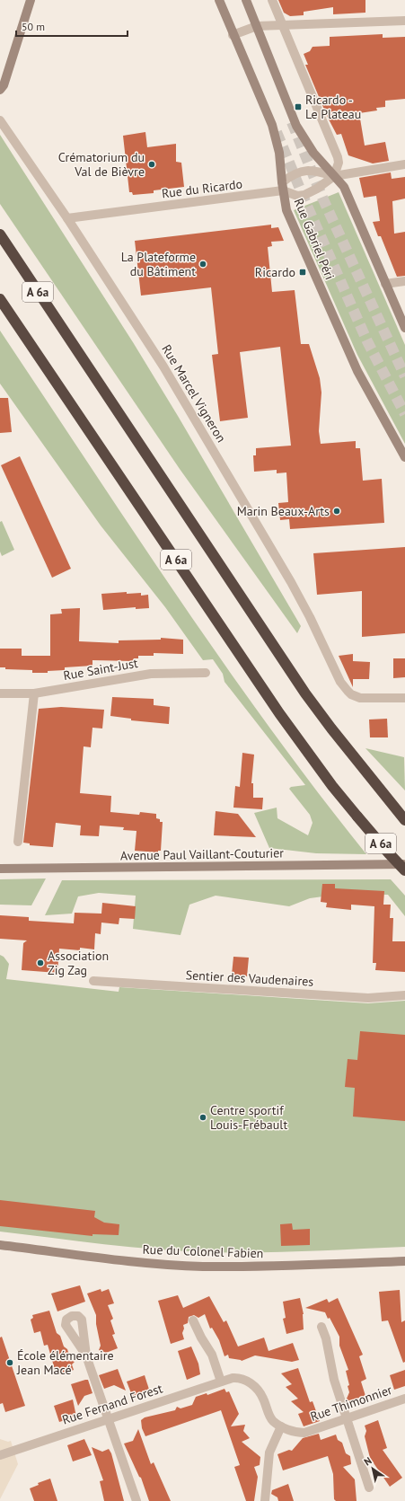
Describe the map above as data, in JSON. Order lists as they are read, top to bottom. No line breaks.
{"streets":{"highway":["A 6a"],"main road":["Rue Gabriel Péri","Avenue Paul Vaillant-Couturier","Rue du Colonel Fabien"],"street":["Rue du Ricardo","Rue Marcel Vigneron","Rue Saint-Just","Sentier des Vaudenaires","Rue Thimonnier","Rue Fernand Forest"]},"crossings":[["Rue du Ricardo","Rue Gabriel Péri"],["Rue du Ricardo","Rue Marcel Vigneron"],["Rue Thimonnier","Rue Fernand Forest"]],"places":{"transit":["Ricardo - Le Plateau","Ricardo"],"other":["Crématorium du Val de Bièvre","La Plateforme du Bâtiment","Marin Beaux-Arts","Association Zig Zag","Centre sportif Louis-Frébault","École élémentaire Jean Macé"]},"scale_bar":"50 m","north":"top left"}
